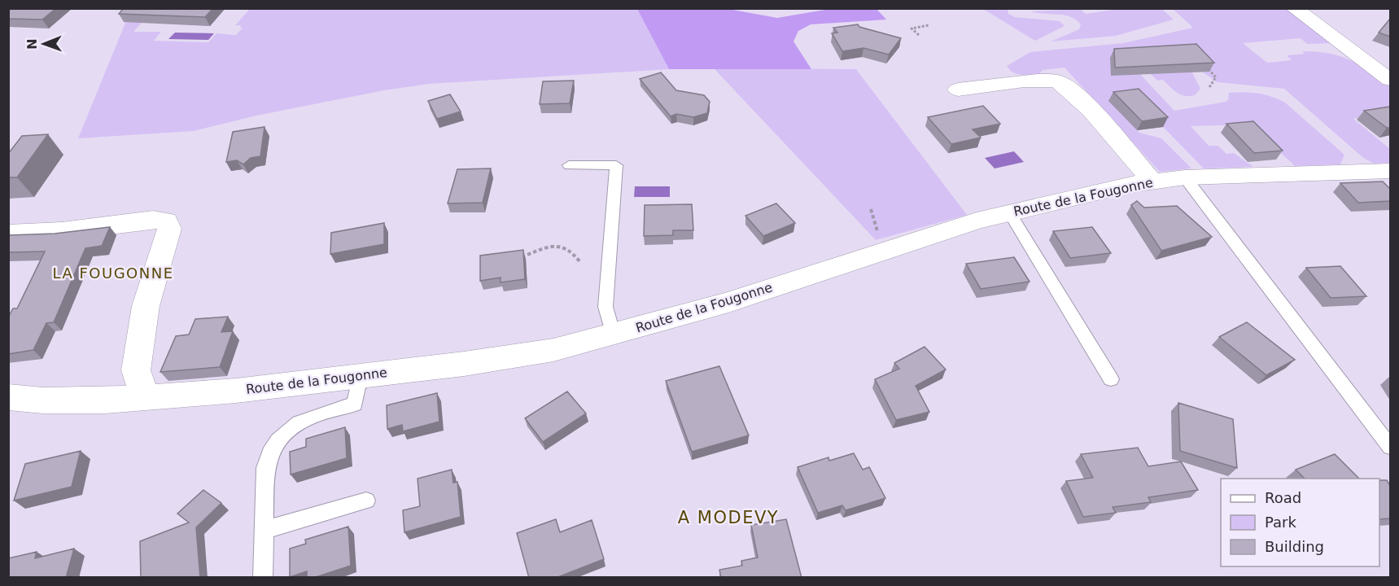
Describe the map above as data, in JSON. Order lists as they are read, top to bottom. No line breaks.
{"streets":{"street":["Route de la Fougonne"]},"districts":["LA FOUGONNE","A MODEVY"],"legend":["Road","Park","Building"],"north":"left"}
